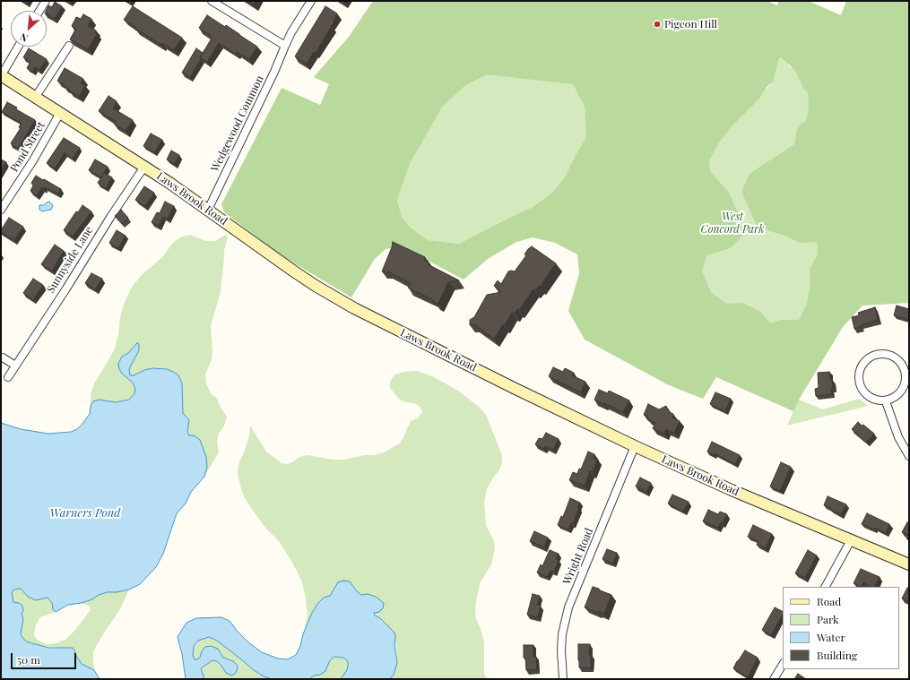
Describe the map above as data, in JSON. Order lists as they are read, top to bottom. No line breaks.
{"streets":{"street":["Wedgewood Common","Pond Street","Laws Brook Road","Sunnyside Lane","Wright Road"]},"crossings":[["Wedgewood Common","Laws Brook Road"],["Pond Street","Laws Brook Road"],["Laws Brook Road","Sunnyside Lane"],["Laws Brook Road","Wright Road"]],"water":["Warners Pond"],"parks":["West Concord Park"],"places":["Pigeon Hill"],"legend":["Road","Park","Water","Building"],"scale_bar":"50 m","north":"bottom left"}
